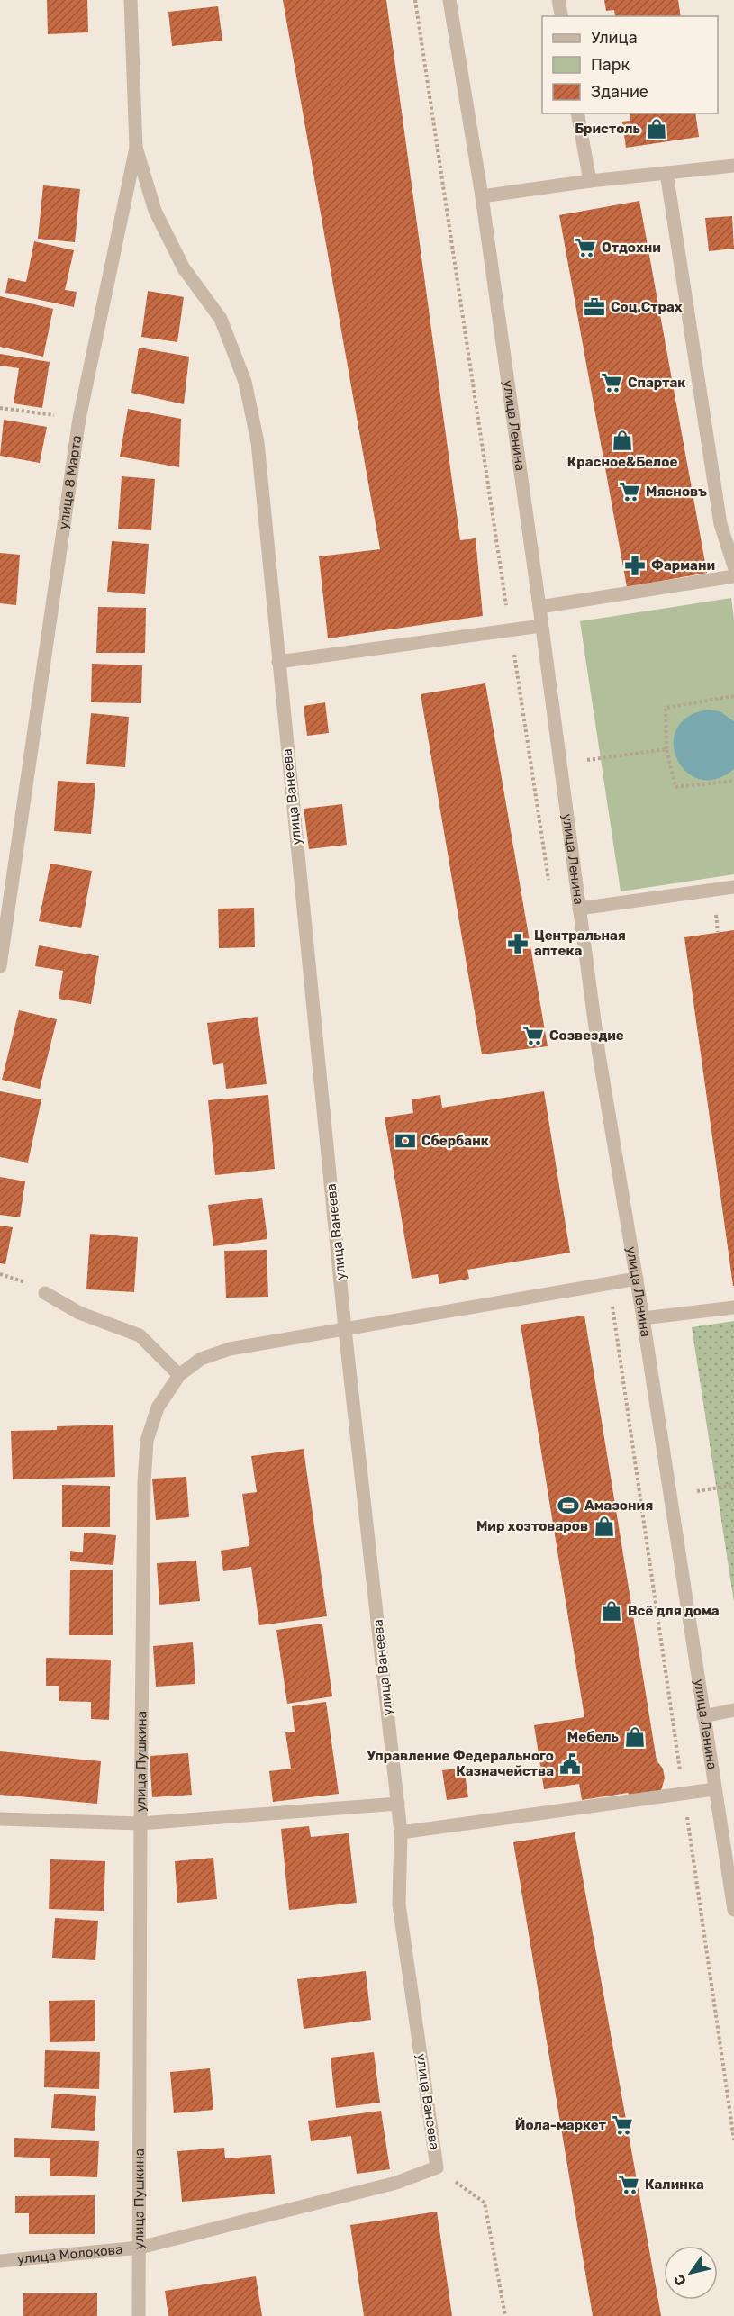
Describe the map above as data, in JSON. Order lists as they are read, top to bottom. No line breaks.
{"streets":{"street":["улица Ленина","улица 8 Марта","улица Ванеева","улица Пушкина","улица Молокова"]},"crossings":[["улица Ленина","улица Пушкина"],["улица 8 Марта","улица Ванеева"],["улица Ванеева","улица Пушкина"],["улица Ванеева","улица Молокова"],["улица Пушкина","улица Молокова"]],"places":{"shop":["Бристоль","Красное&Белое","Мир хозтоваров","Всё для дома","Мебель"],"supermarket":["Отдохни","Спартак","Мясновъ","Созвездие","Йола-маркет","Калинка"],"office":["Соц.Страх"],"pharmacy":["Фармани","Центральная аптека"],"bank":["Сбербанк"],"sports":["Амазония"],"public building":["Управление Федерального Казначейства"]},"legend":["Улица","Парк","Здание"],"north":"bottom left"}
